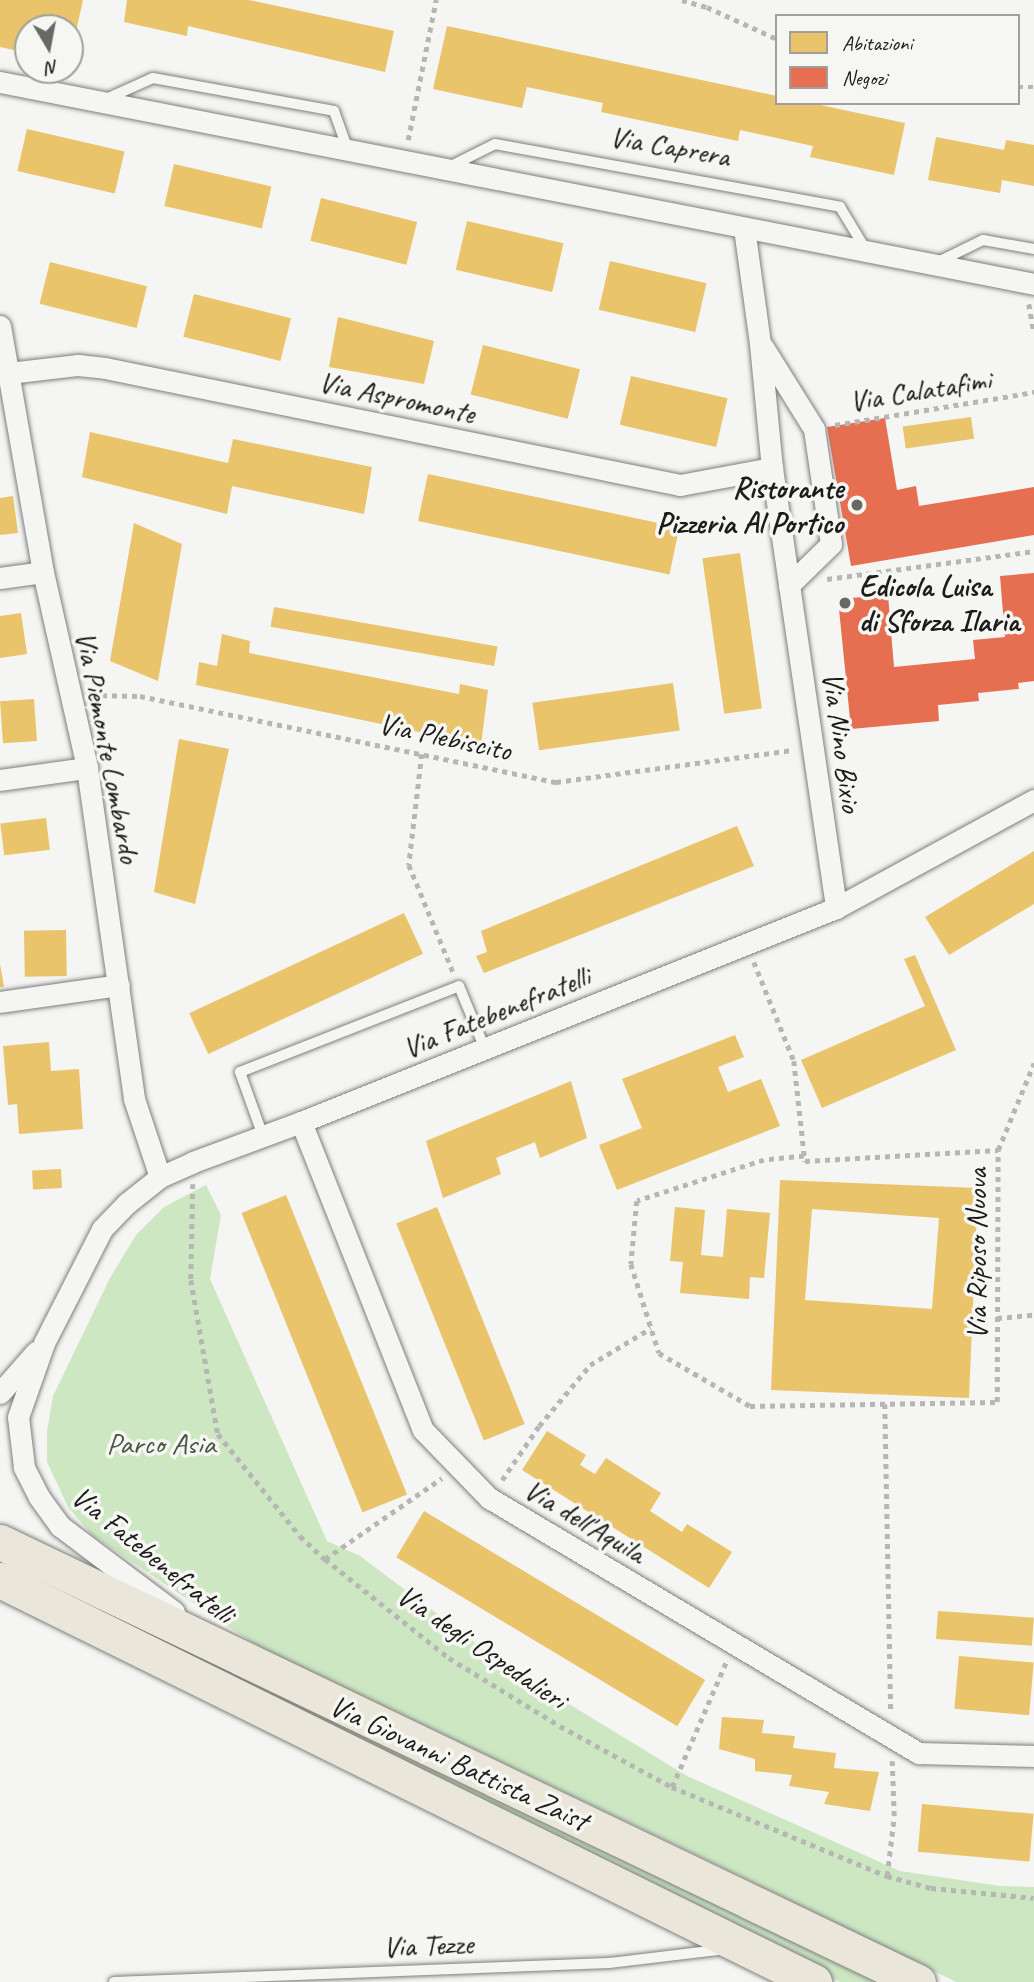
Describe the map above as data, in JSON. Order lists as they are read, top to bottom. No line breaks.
{"streets":{"main road":["Via Giovanni Battista Zaist"],"street":["Via Aspromonte","Via Nino Bixio","Via Piemonte Lombardo","Via Fatebenefratelli","Via dell'Aquila"],"lane":["Via Caprera","Via Tezze"],"path":["Via Calatafimi","Via Plebiscito","Via Riposo Nuova","Via degli Ospedalieri"]},"crossings":[["Via Calatafimi","Via Nino Bixio"],["Via Aspromonte","Via Nino Bixio"],["Via Aspromonte","Via Piemonte Lombardo"],["Via Plebiscito","Via Nino Bixio"],["Via Plebiscito","Via Piemonte Lombardo"],["Via Nino Bixio","Via Fatebenefratelli"],["Via Piemonte Lombardo","Via Fatebenefratelli"],["Via Fatebenefratelli","Via dell'Aquila"],["Via Fatebenefratelli","Via degli Ospedalieri"],["Via Fatebenefratelli","Via Giovanni Battista Zaist"],["Via Giovanni Battista Zaist","Via Tezze"]],"parks":["Parco Asia"],"places":["Ristorante Pizzeria Al Portico","Edicola Luisa di Sforza Ilaria"],"legend":["Abitazioni","Negozi"],"north":"bottom"}
